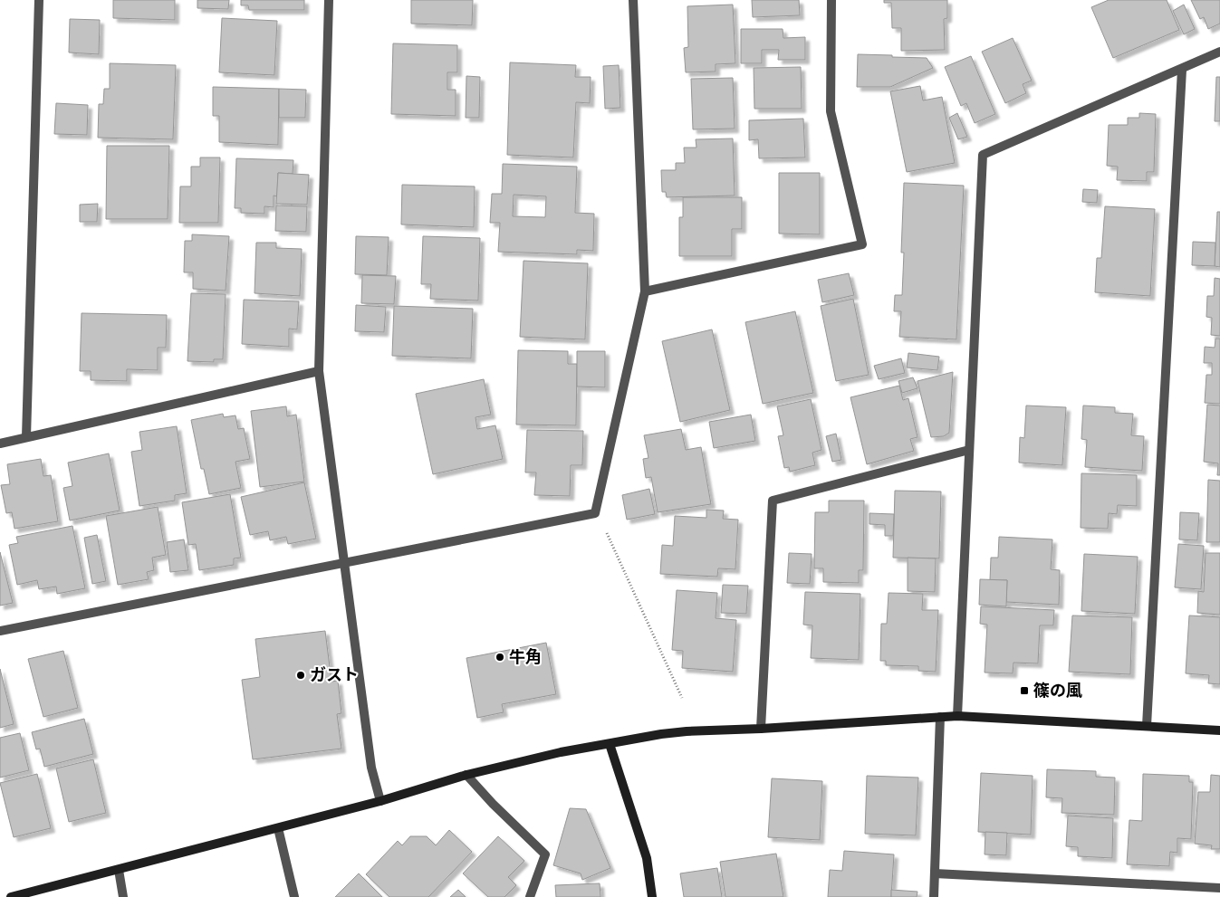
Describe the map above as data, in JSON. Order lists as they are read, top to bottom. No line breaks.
{"places":{"other":["牛角","ガスト"],"transit":["篠の風"]}}
